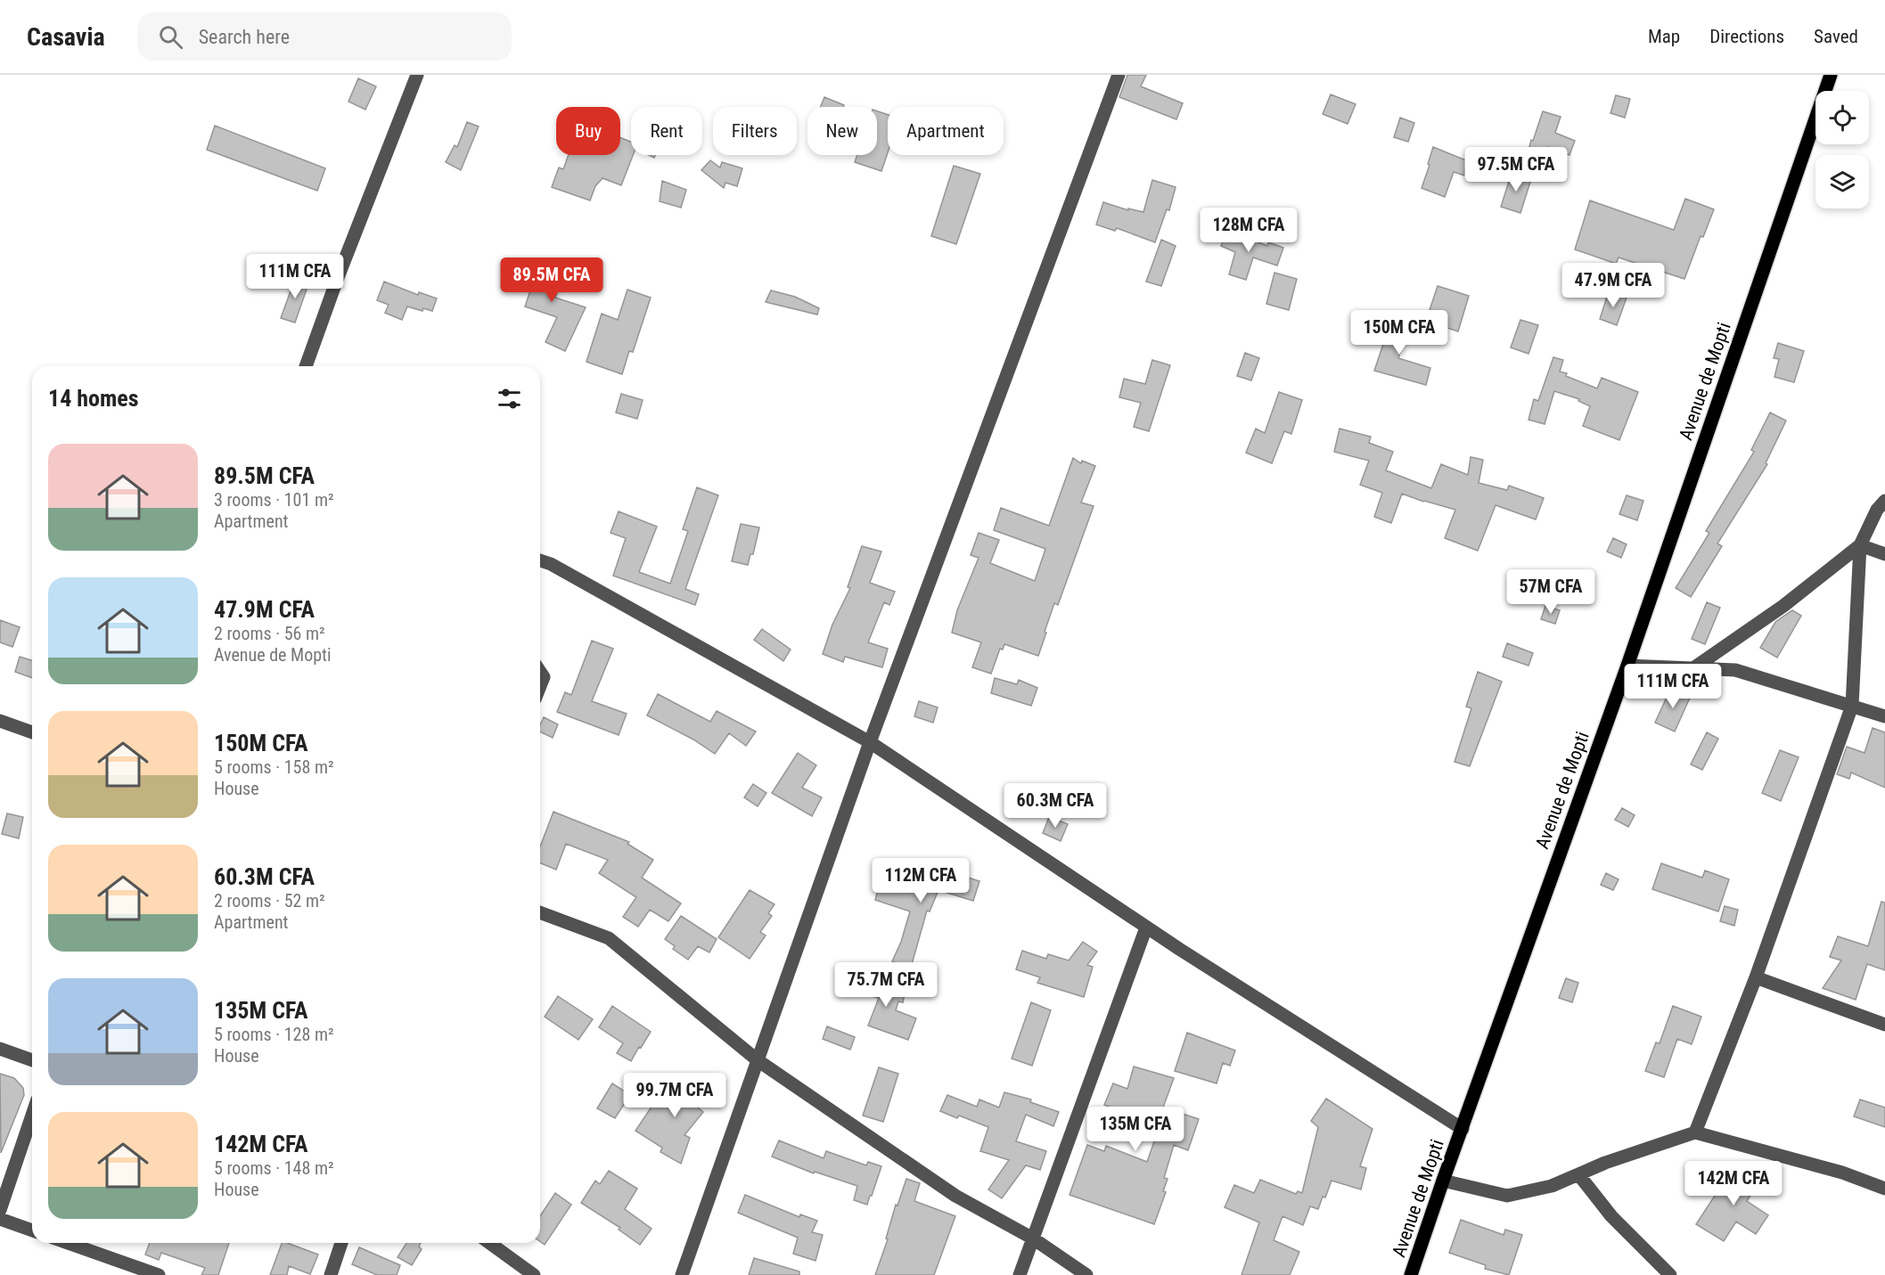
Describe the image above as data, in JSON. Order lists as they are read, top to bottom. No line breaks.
{"streets":{"main road":["Avenue de Mopti"]},"page":{"header":"Casavia","search":"Search here","nav":["Map","Directions","Saved"],"chip":["Buy","Rent","Filters","New","Apartment"],"price":["97.5M CFA","128M CFA","111M CFA","89.5M CFA","47.9M CFA","150M CFA","57M CFA","111M CFA","60.3M CFA","112M CFA","75.7M CFA","99.7M CFA","135M CFA","142M CFA"],"heading":"14 homes","list":[{"name":"89.5M CFA","note":"3 rooms · 101 m² · Apartment"},{"name":"47.9M CFA","note":"2 rooms · 56 m² · Avenue de Mopti"},{"name":"150M CFA","note":"5 rooms · 158 m² · House"},{"name":"60.3M CFA","note":"2 rooms · 52 m² · Apartment"},{"name":"135M CFA","note":"5 rooms · 128 m² · House"},{"name":"142M CFA","note":"5 rooms · 148 m² · House"}]}}
